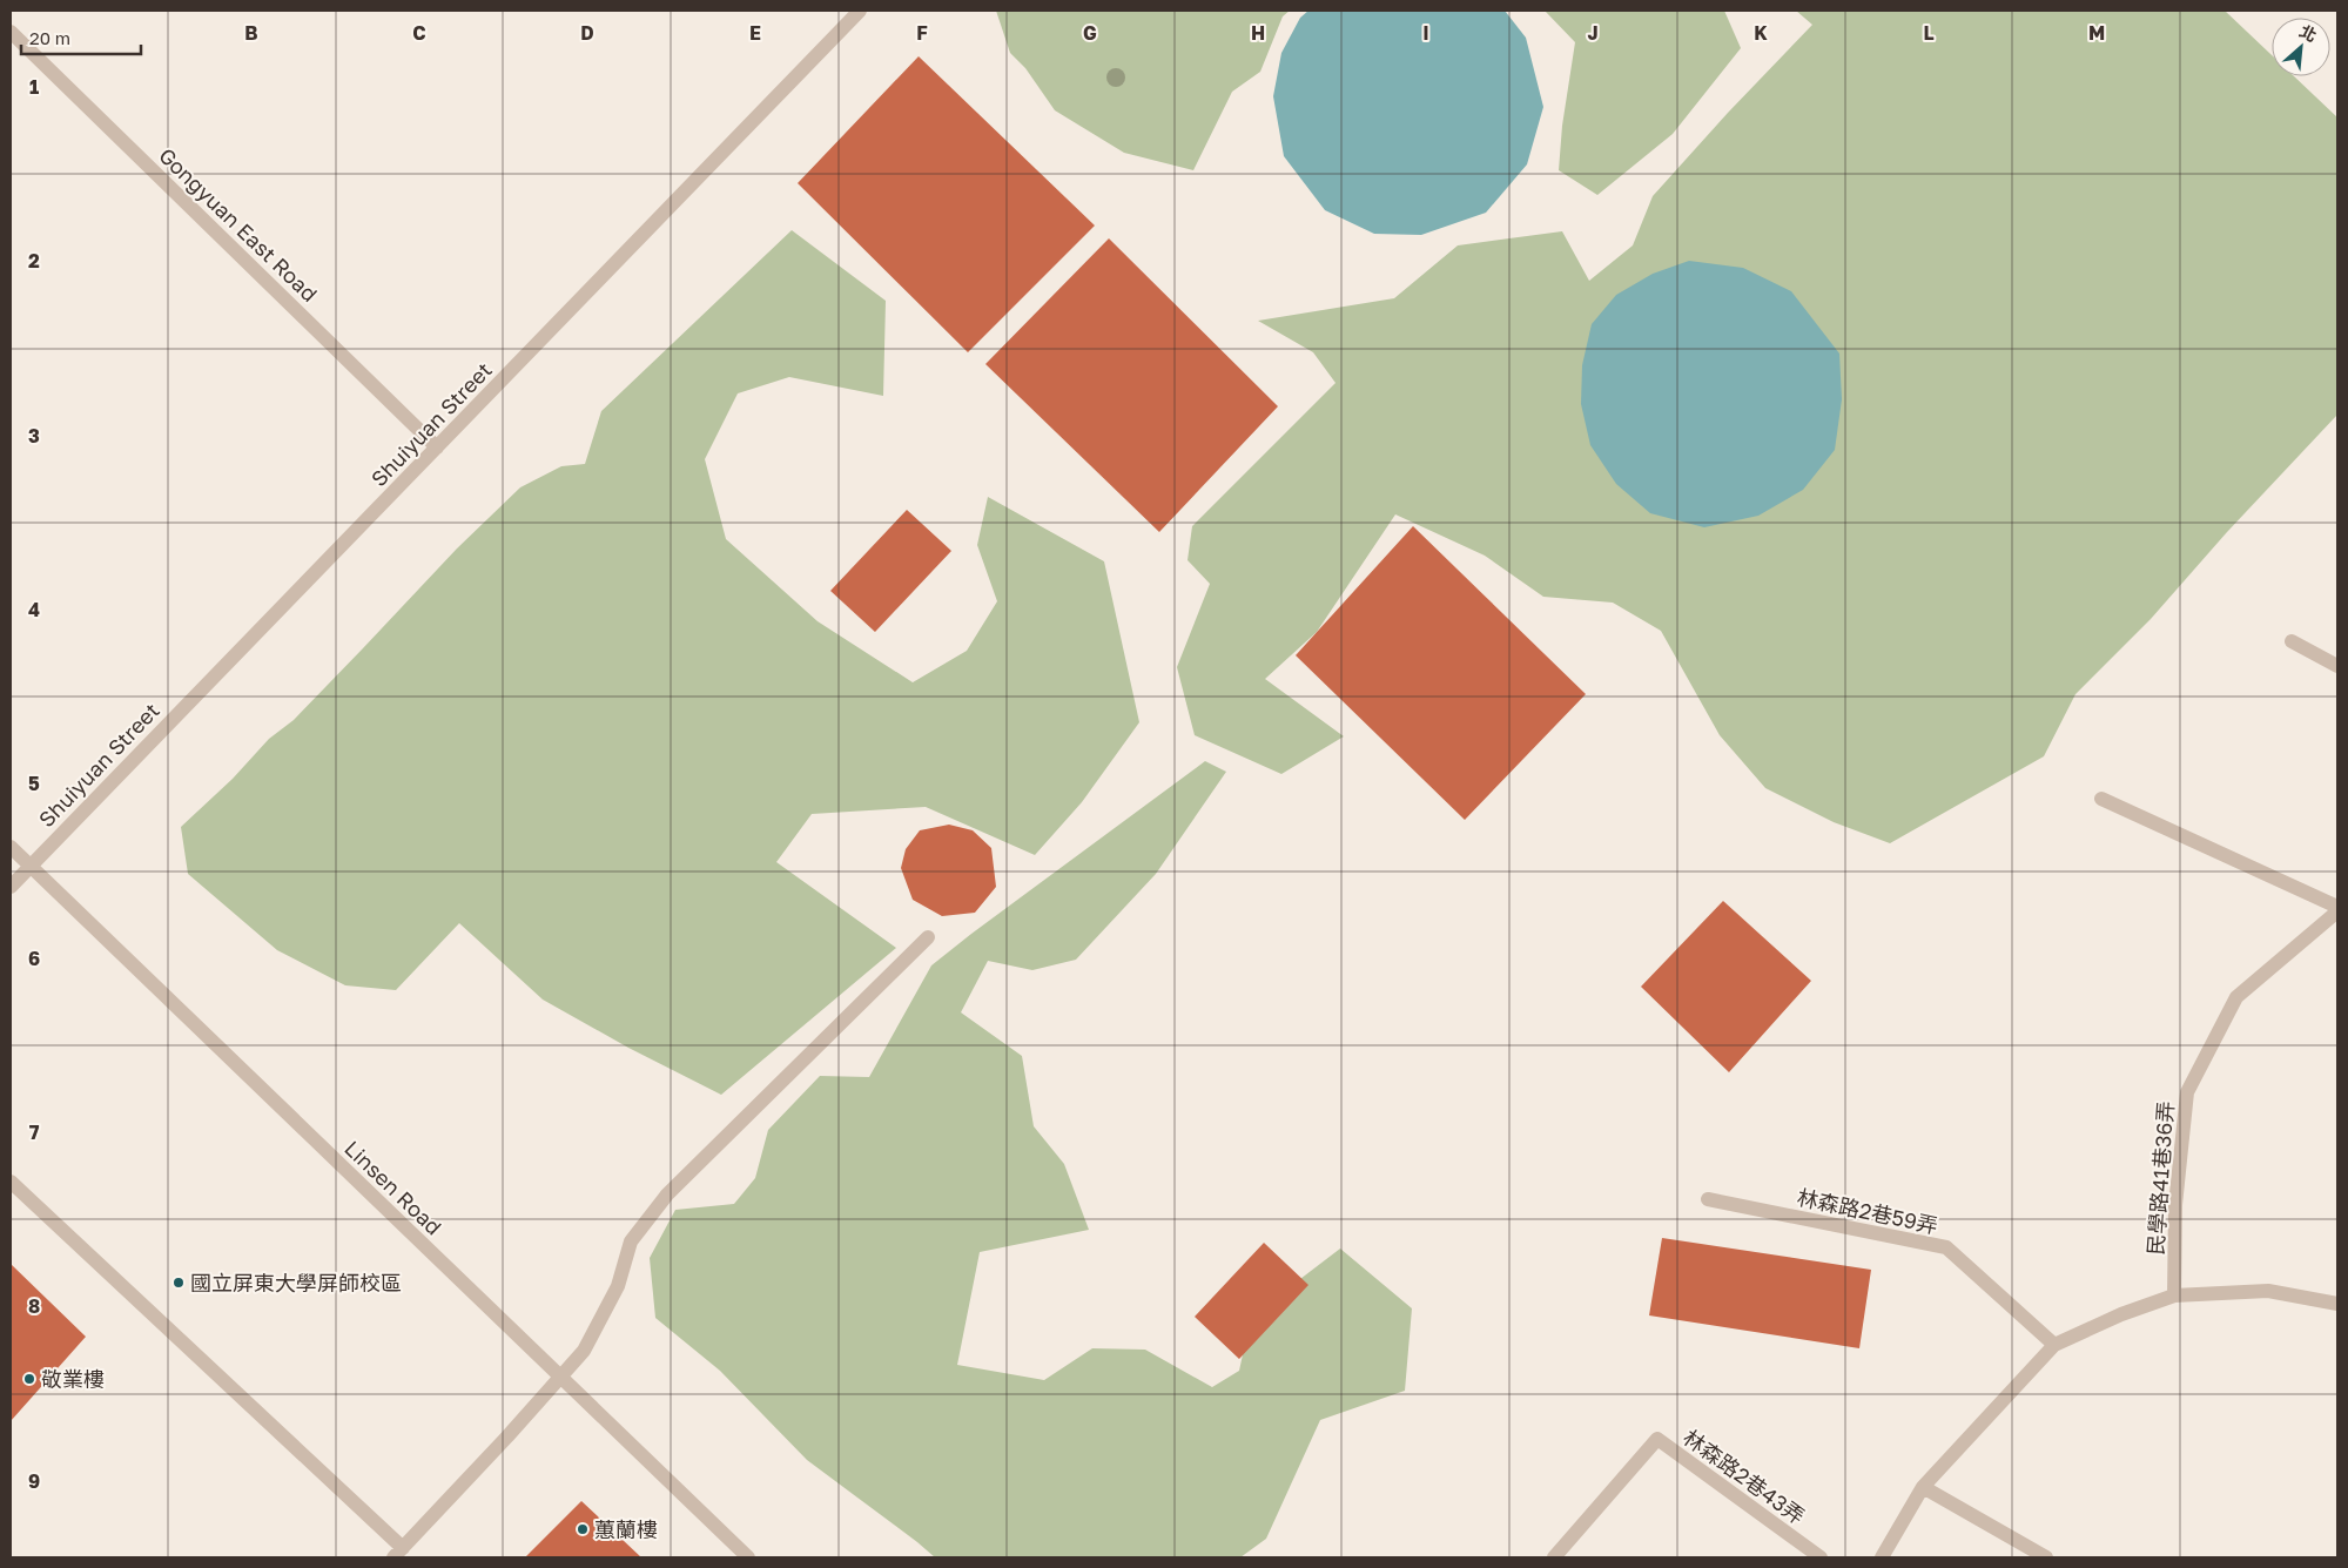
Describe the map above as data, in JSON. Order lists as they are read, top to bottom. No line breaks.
{"streets":{"street":["Gongyuan East Road","Shuiyuan Street","民學路41巷36弄","Linsen Road","林森路2巷59弄","林森路2巷43弄"]},"crossings":[["Gongyuan East Road","Shuiyuan Street"],["Shuiyuan Street","Linsen Road"]],"places":["國立屏東大學屏師校區","敬業樓","蕙蘭樓"],"scale_bar":"20 m","north":"top right","grid":{"columns":["B","C","D","E","F","G","H","I","J","K","L","M"],"rows":["1","2","3","4","5","6","7","8","9"]}}
